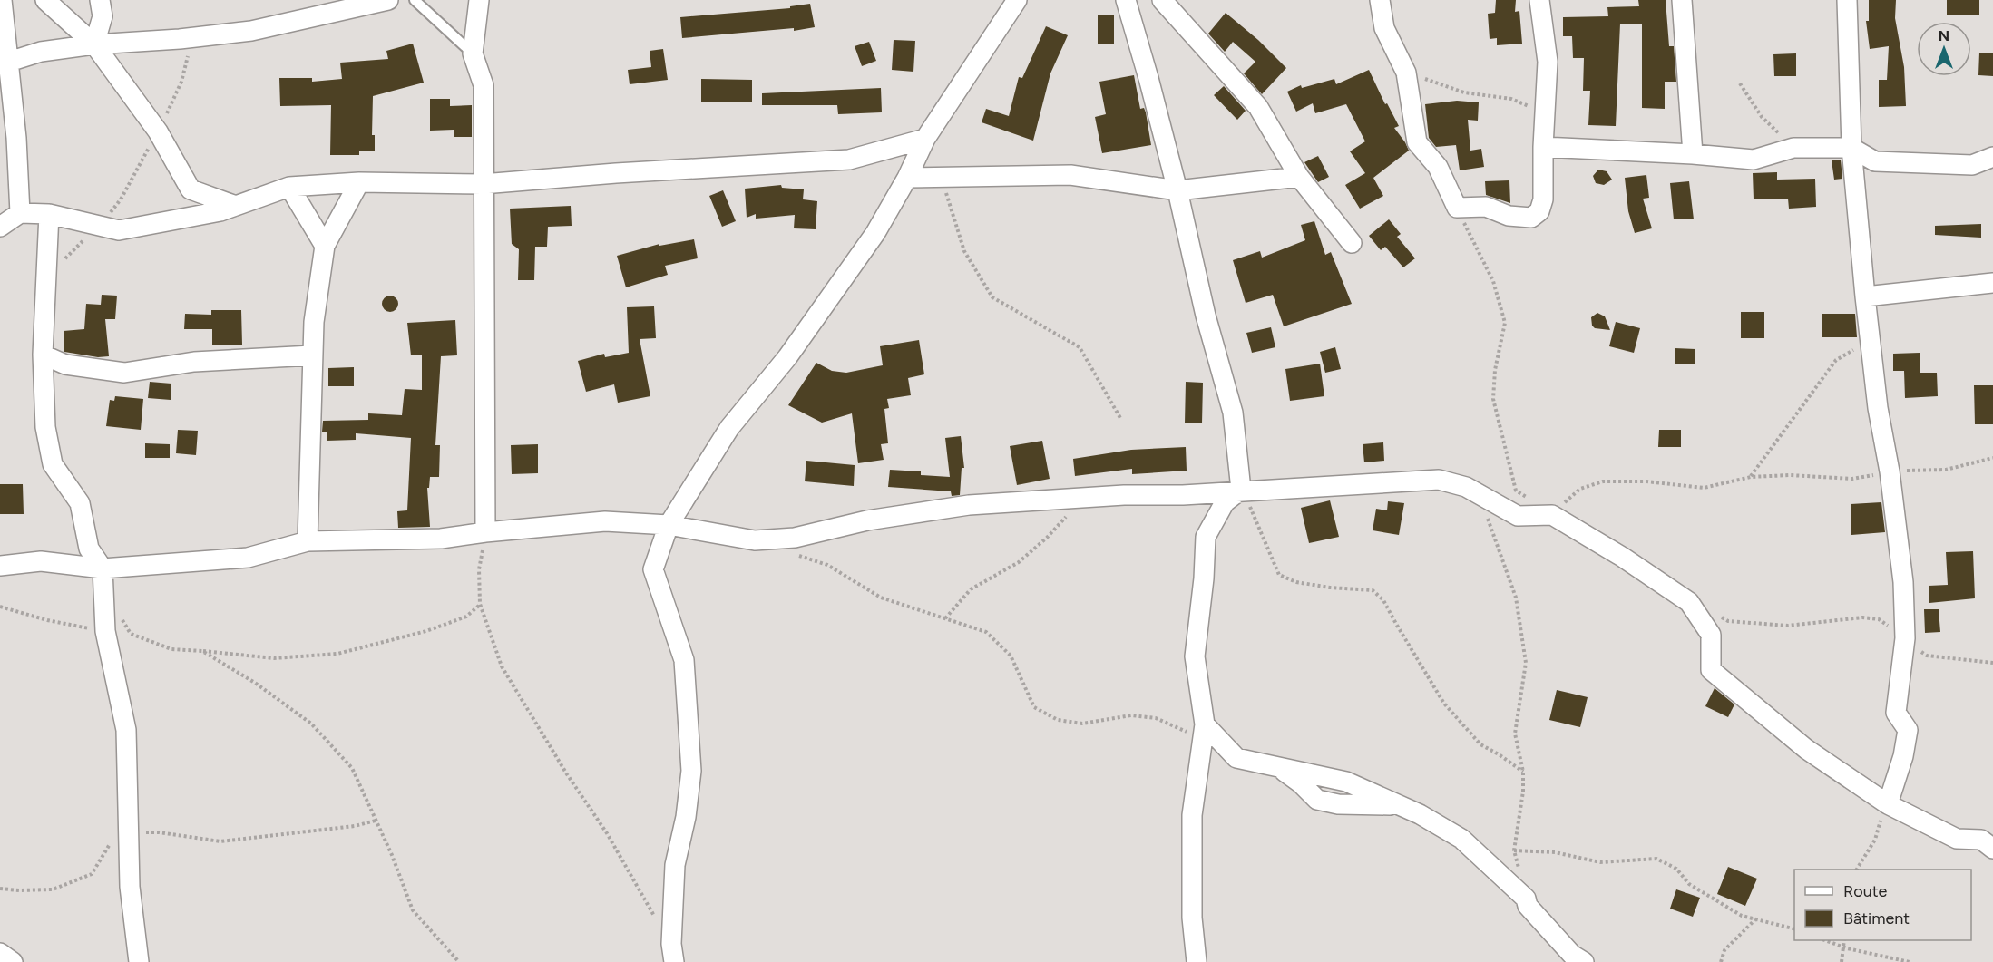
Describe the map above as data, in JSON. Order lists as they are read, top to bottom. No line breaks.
{"legend":["Route","Bâtiment"],"north":"top"}
